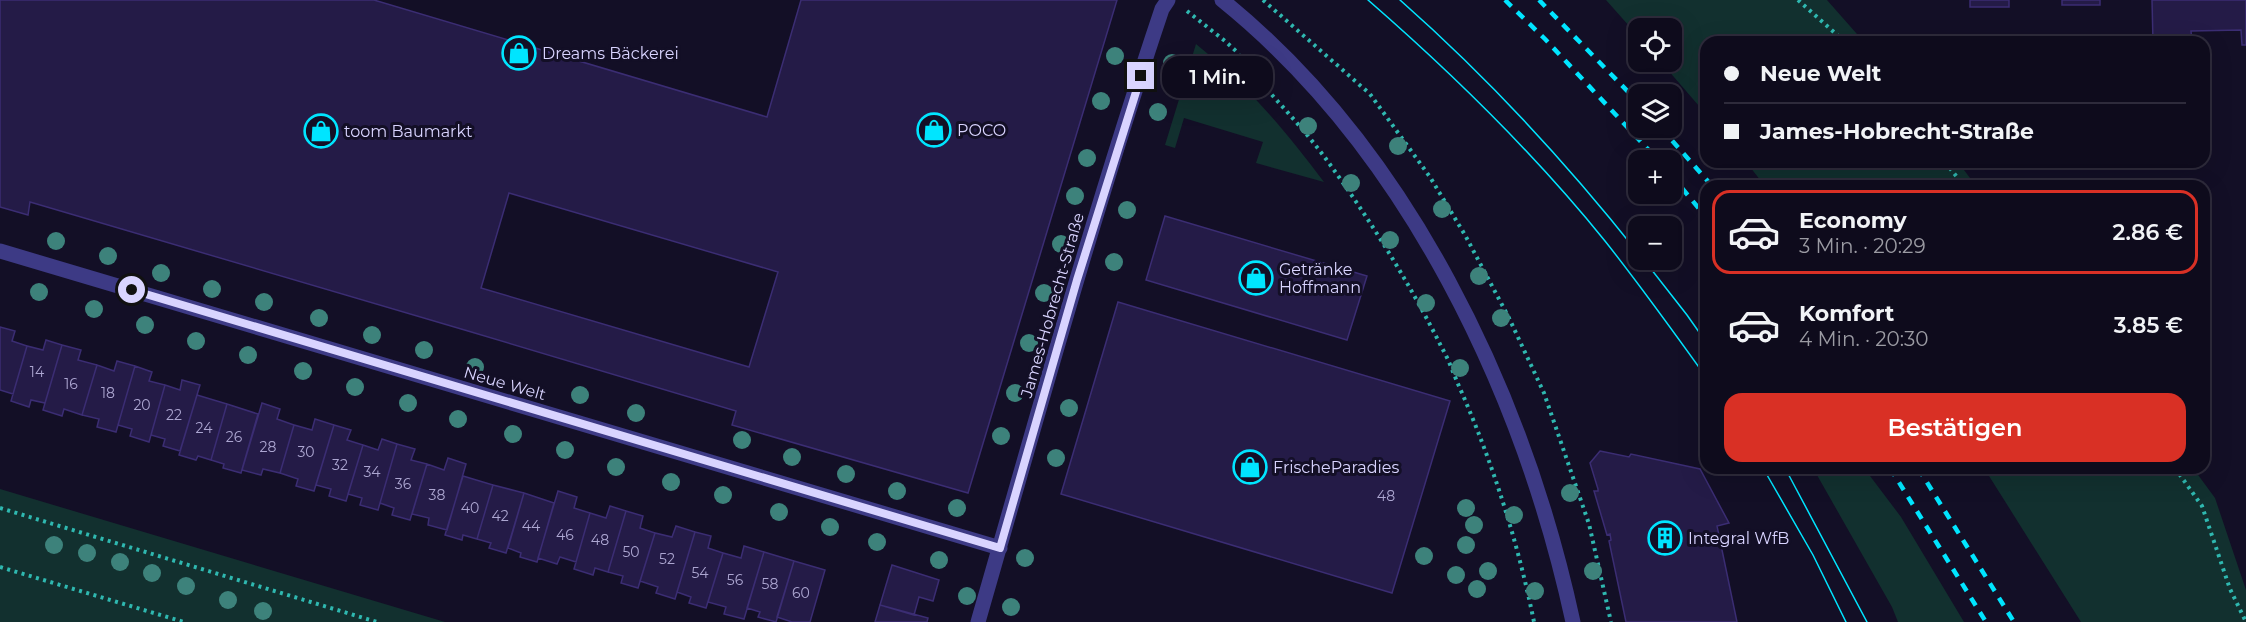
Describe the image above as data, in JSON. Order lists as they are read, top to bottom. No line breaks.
{"streets":{"street":["James-Hobrecht-Straße","Neue Welt"]},"crossings":[["James-Hobrecht-Straße","Neue Welt"]],"places":{"shop":["Dreams Bäckerei","POCO","toom Baumarkt","Getränke Hoffmann","FrischeParadies"],"building":["Integral WfB"]},"house_numbers":["14","16","18","20","22","24","26","28","30","32","34","36","38","48","40","42","44","46","48","50","52","54","56","58","60"],"page":{"map_buttons":["+","−"],"banner":["Neue Welt","James-Hobrecht-Straße"],"bubble":"1 Min.","list":[{"name":"Economy","note":"3 Min. · 20:29","value":"2.86 €"},{"name":"Komfort","note":"4 Min. · 20:30","value":"3.85 €"}],"buttons":"Bestätigen"}}
